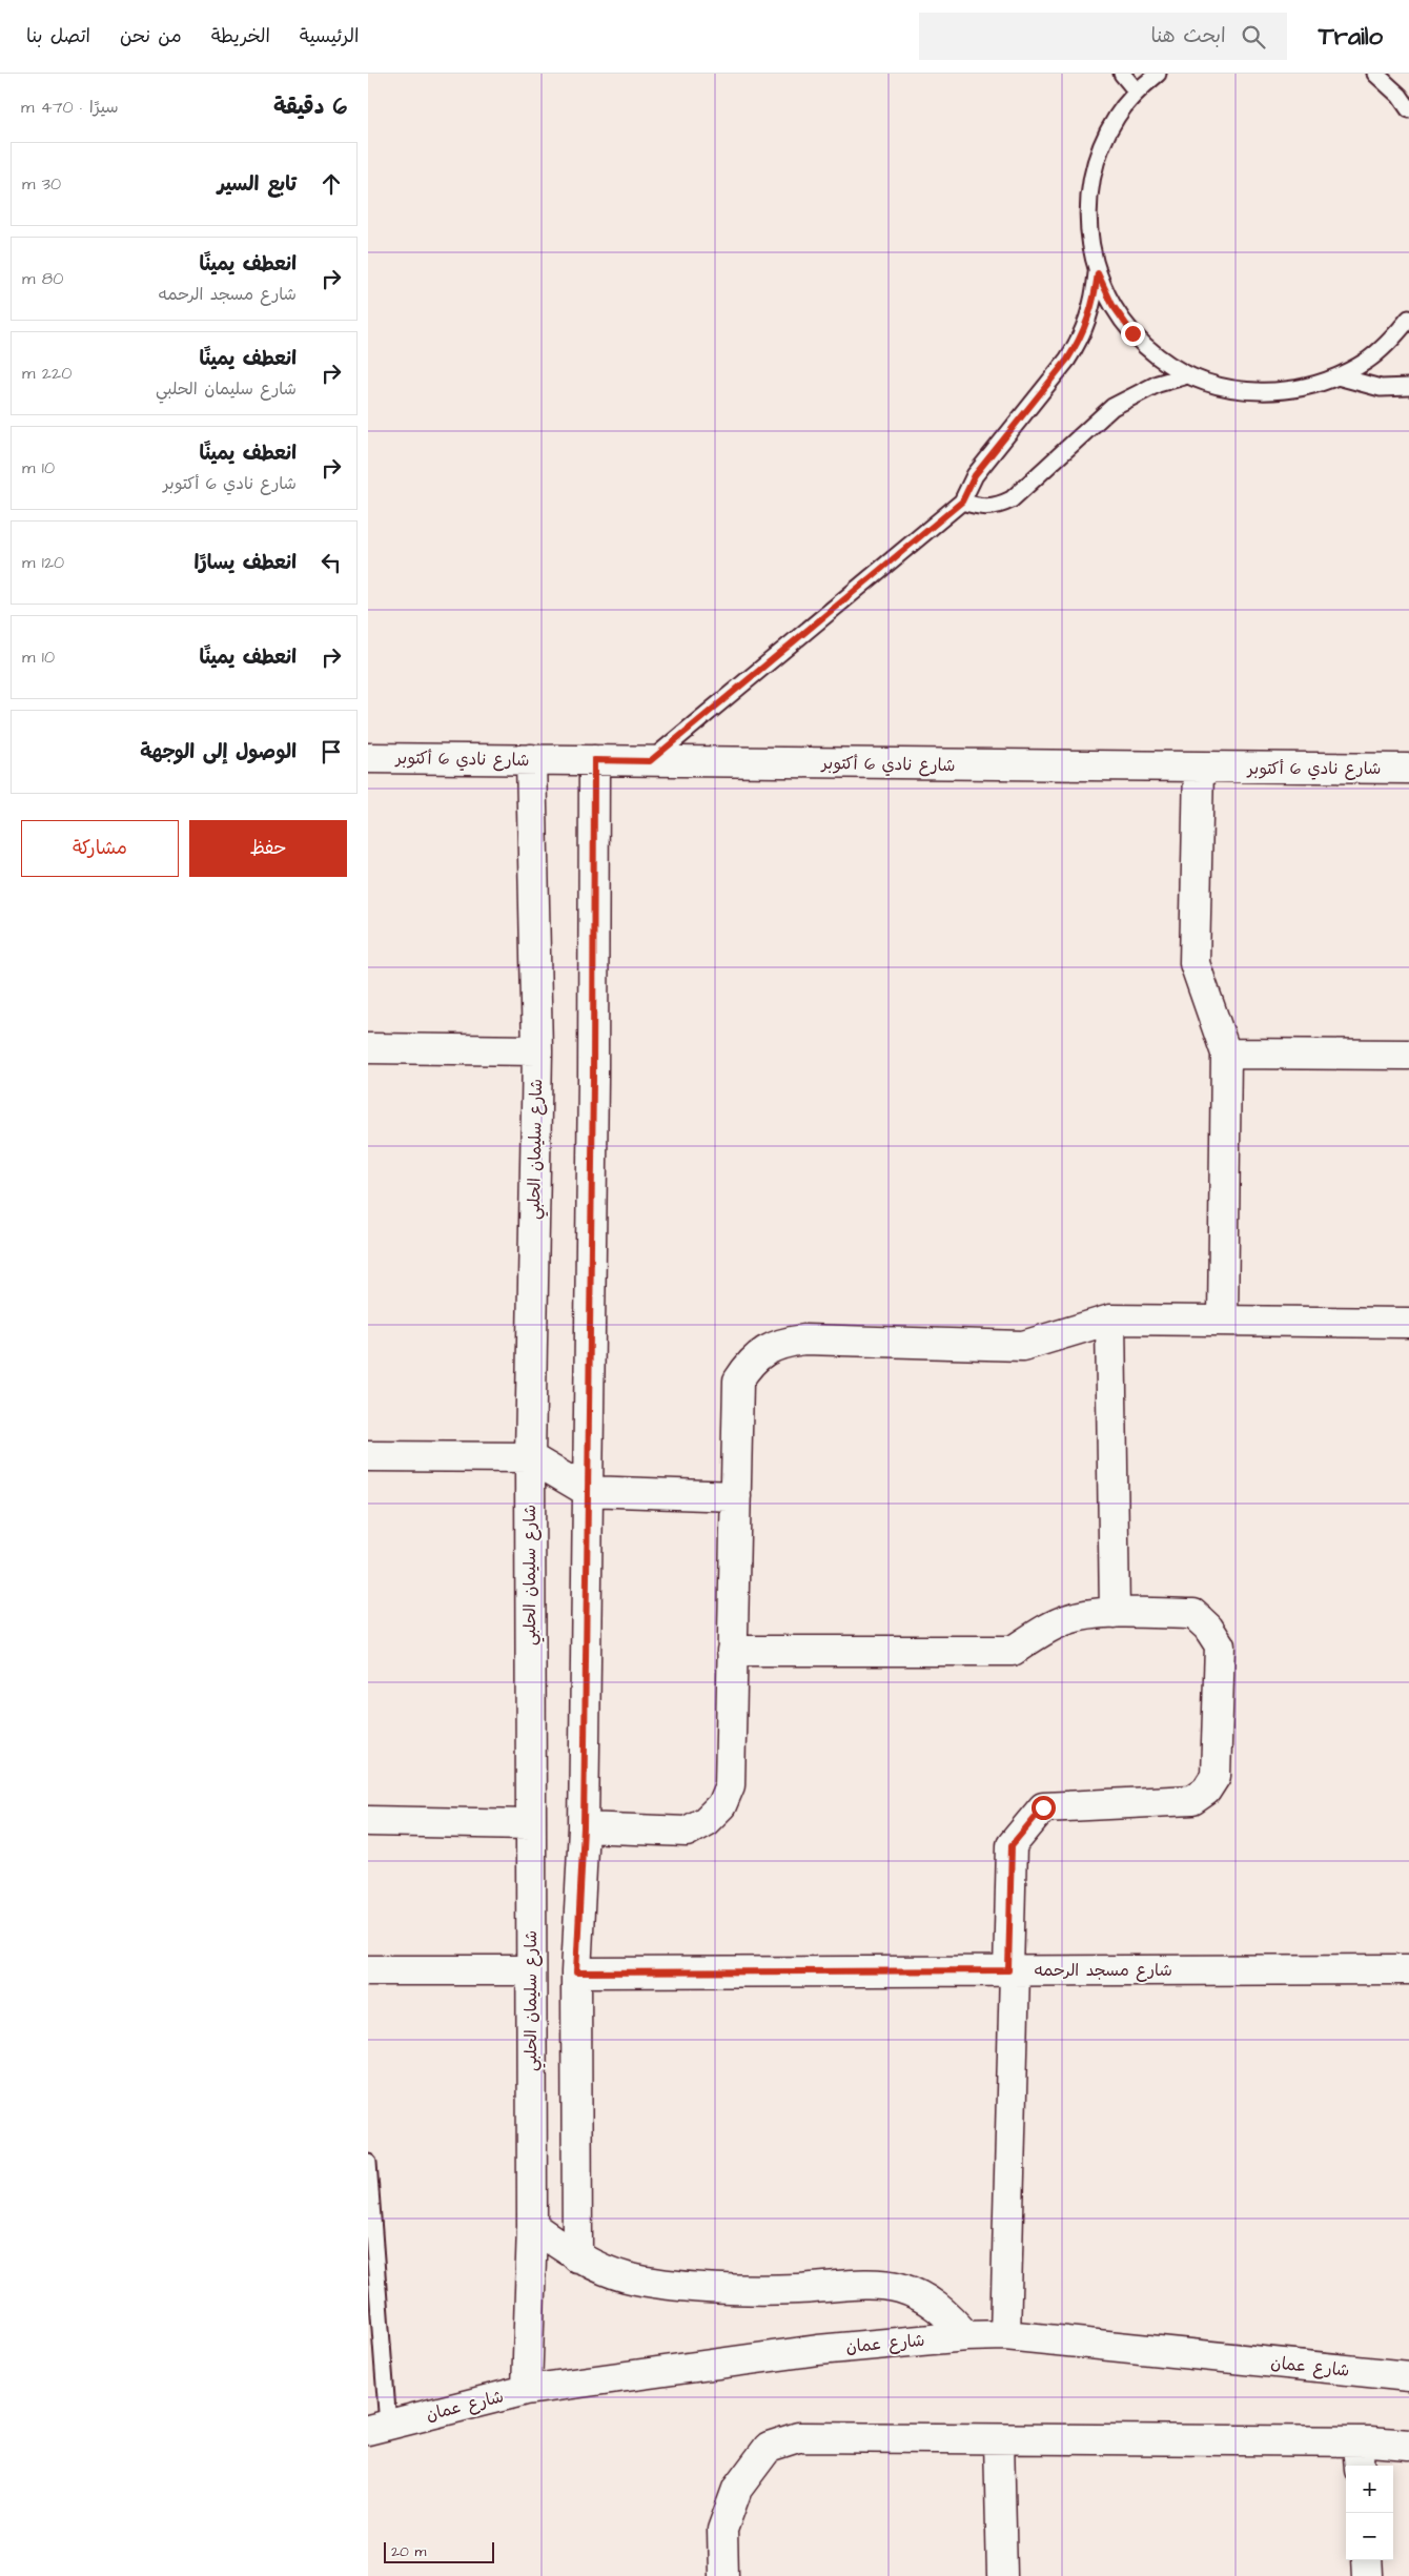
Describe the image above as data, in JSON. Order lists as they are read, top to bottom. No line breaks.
{"streets":{"street":["شارع نادي 6 أكتوبر","شارع سليمان الحلبي","شارع مسجد الرحمه","شارع عمان"]},"crossings":[["شارع نادي 6 أكتوبر","شارع سليمان الحلبي"],["شارع سليمان الحلبي","شارع عمان"]],"scale_bar":"20 m","page":{"header":"Trailo","search":"ابحث هنا","nav":["الرئيسية","الخريطة","من نحن","اتصل بنا"],"heading":["6 دقيقة","سيرًا · 470 m"],"list":[["تابع السير","30 m"],["انعطف يمينًا","شارع مسجد الرحمه","80 m"],["انعطف يمينًا","شارع سليمان الحلبي","220 m"],["انعطف يمينًا","شارع نادي 6 أكتوبر","10 m"],["انعطف يسارًا","120 m"],["انعطف يمينًا","10 m"],"الوصول إلى الوجهة"],"buttons":["حفظ","مشاركة"],"map_buttons":["+","−"],"scale":"20 m"}}
